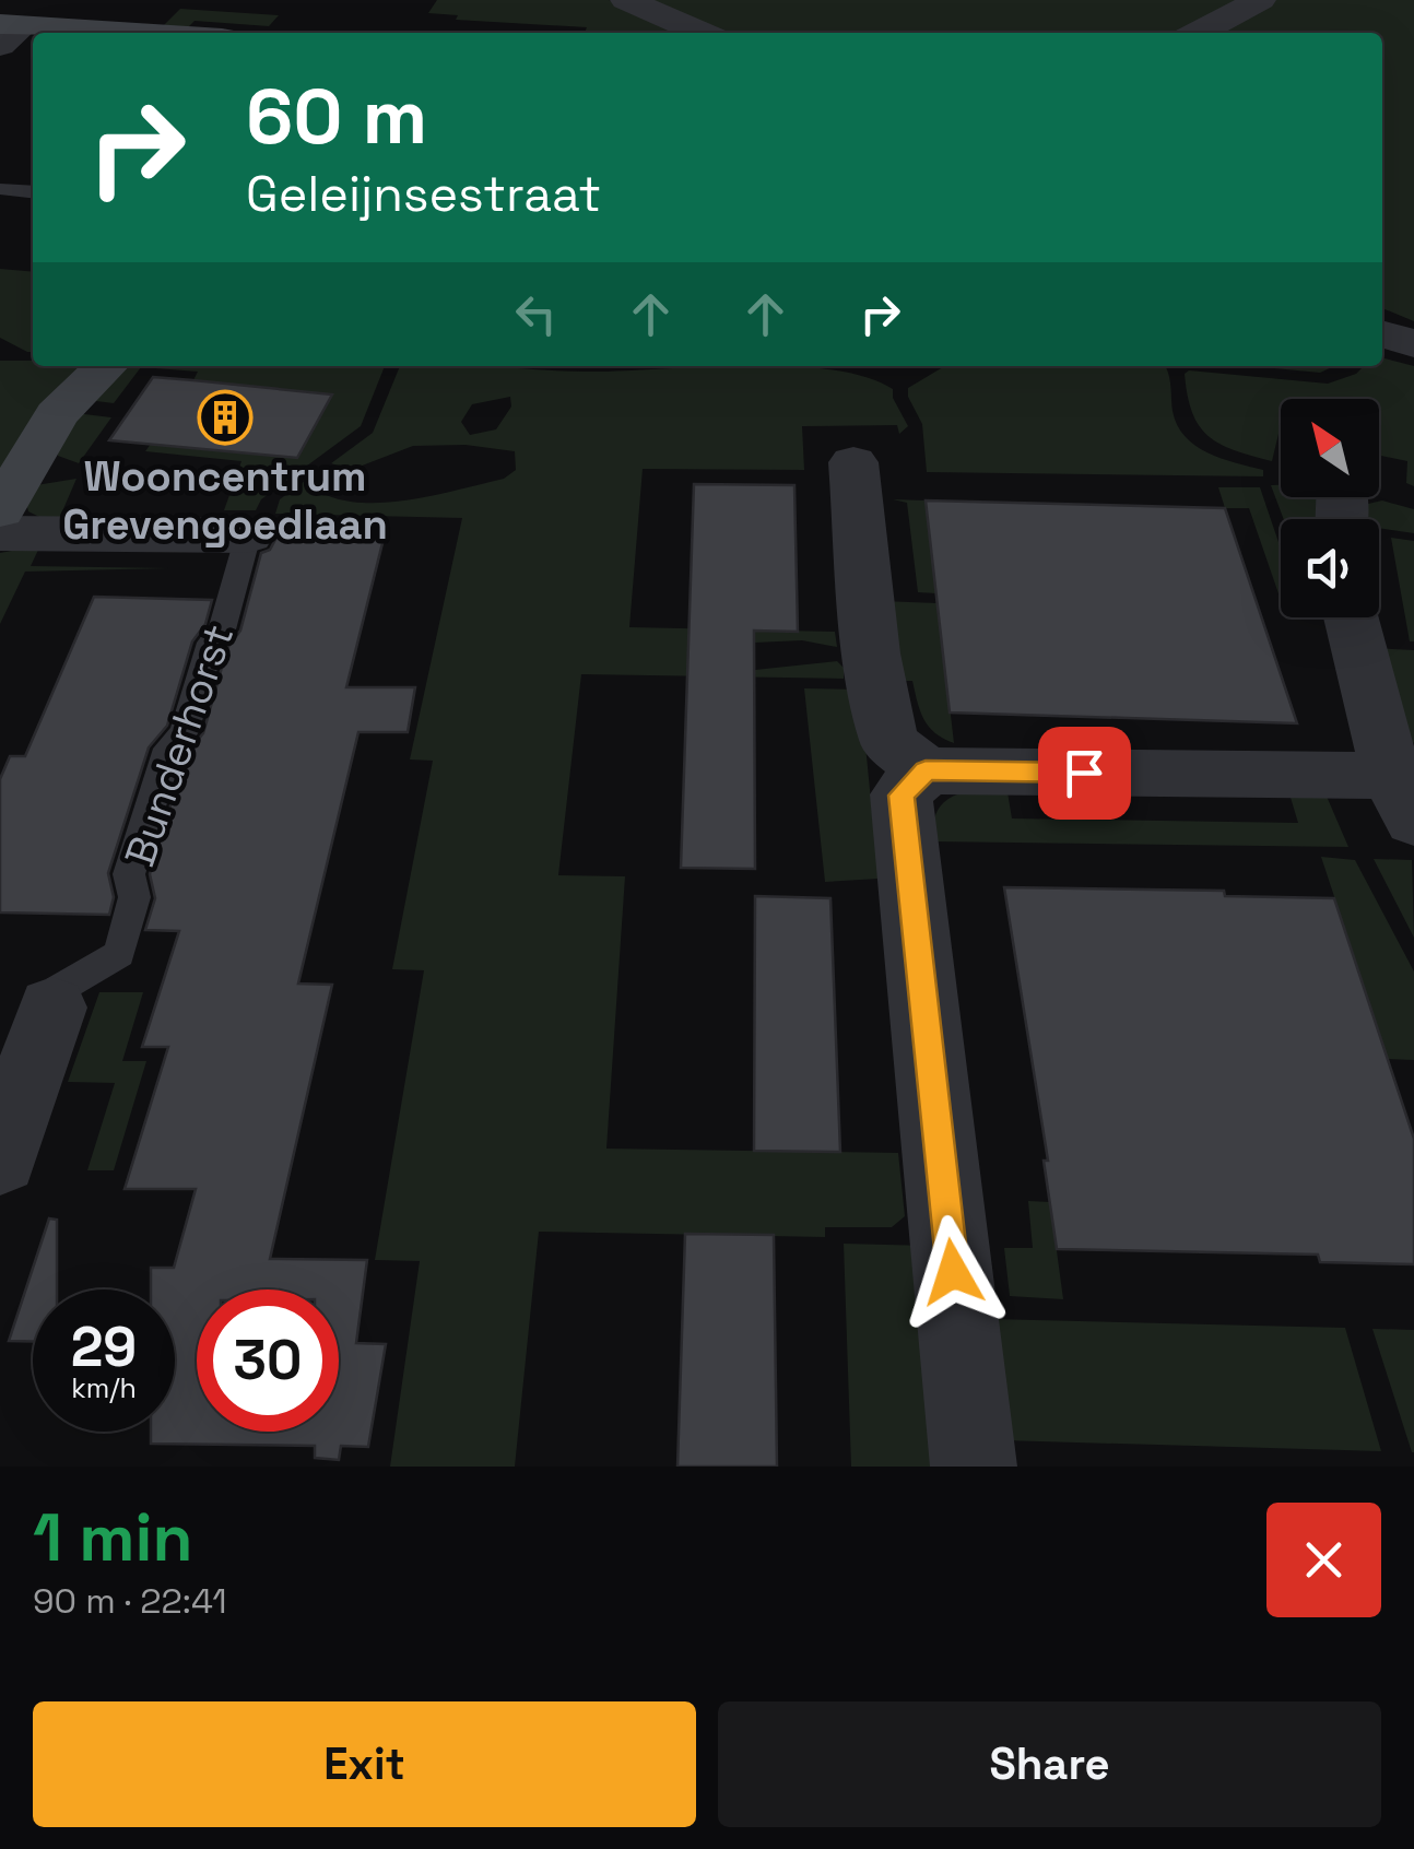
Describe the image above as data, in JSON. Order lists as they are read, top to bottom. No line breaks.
{"streets":{"street":["Bunderhorst"]},"places":{"building":["Wooncentrum Grevengoedlaan"]},"north":"top left","page":{"turn":["60 m","Geleijnsestraat"],"speed":"29 km/h","limit":"30","heading":["1 min","90 m · 22:41"],"buttons":["Exit","Share"]}}
